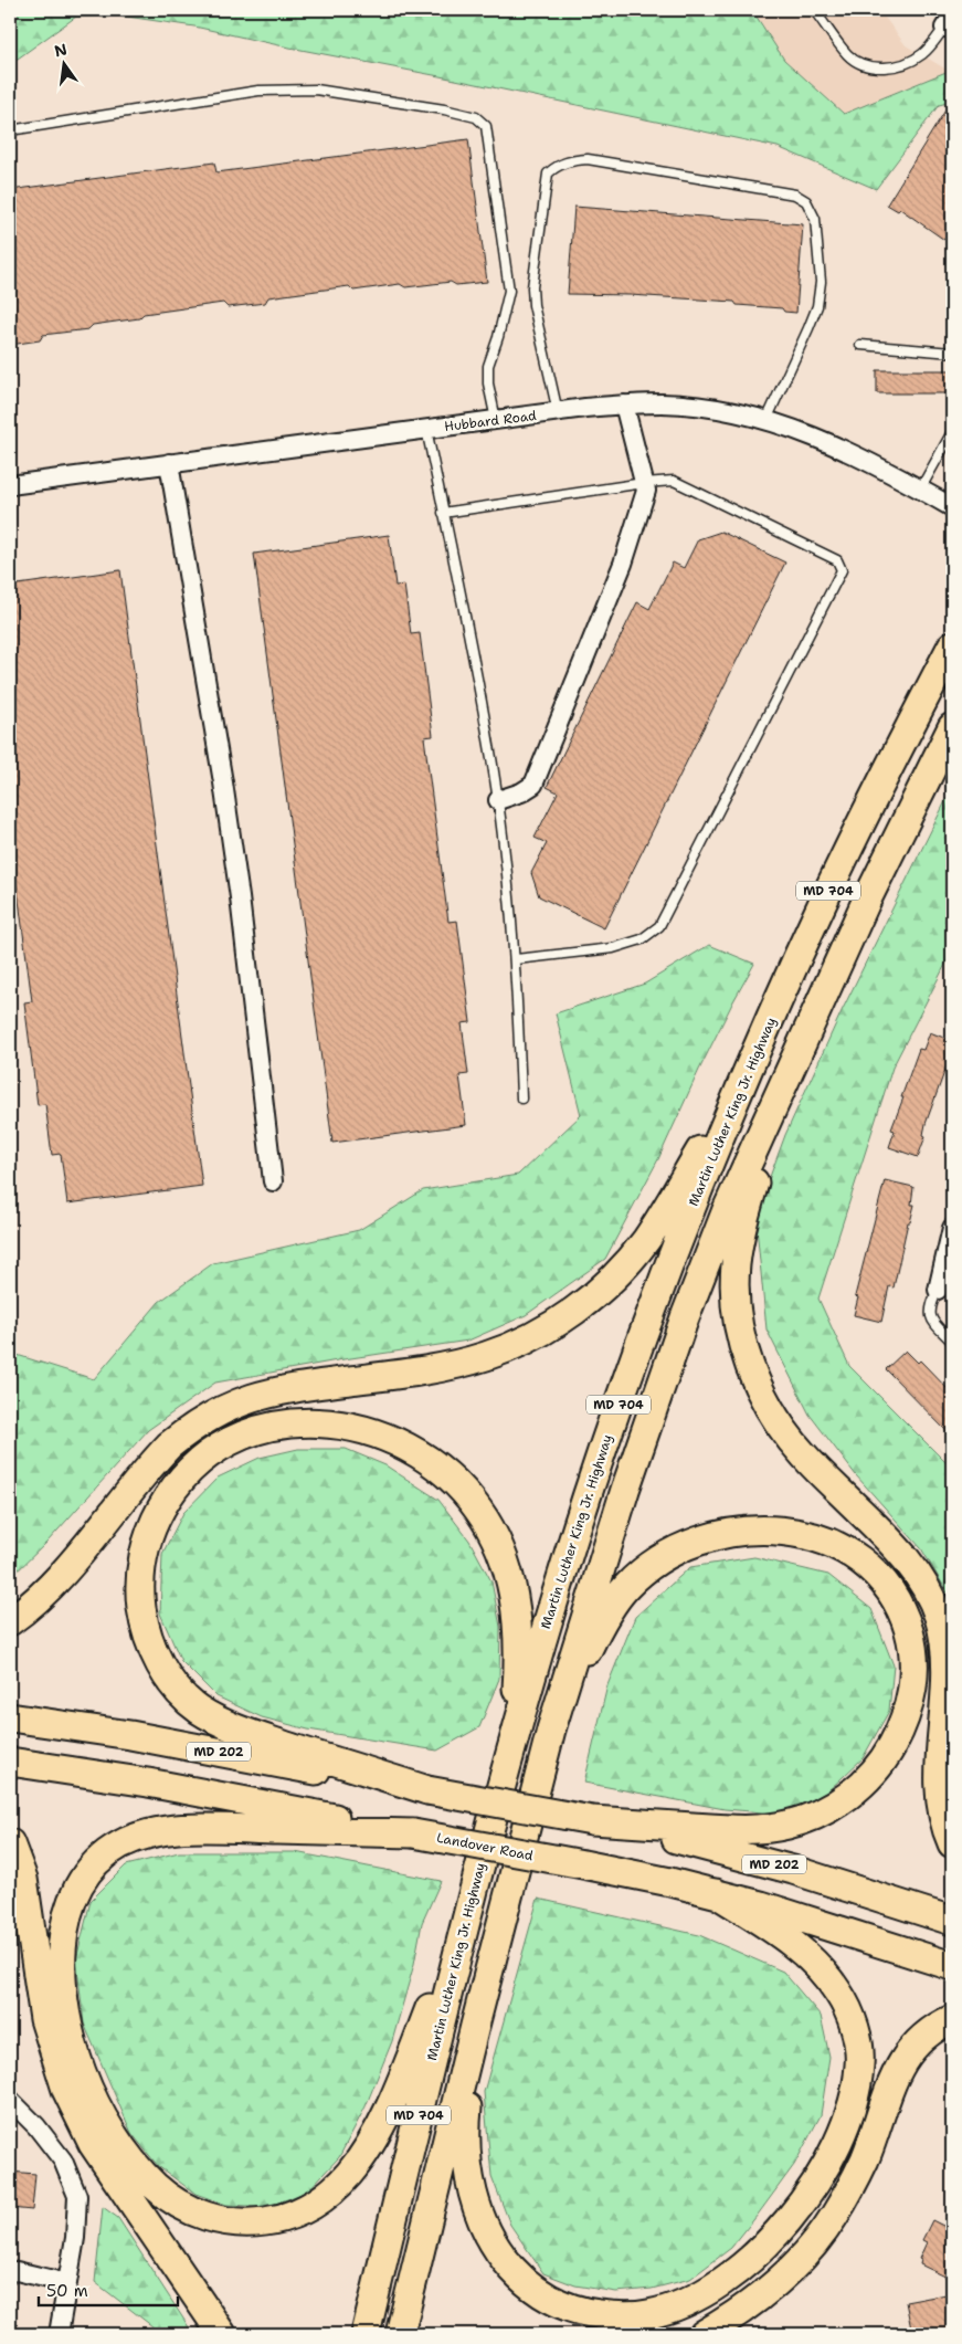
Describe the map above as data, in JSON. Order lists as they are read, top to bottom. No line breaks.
{"streets":{"main road":["MD 704","Martin Luther King Jr. Highway","MD 202","Landover Road"],"street":["Hubbard Road"]},"scale_bar":"50 m","north":"top"}
